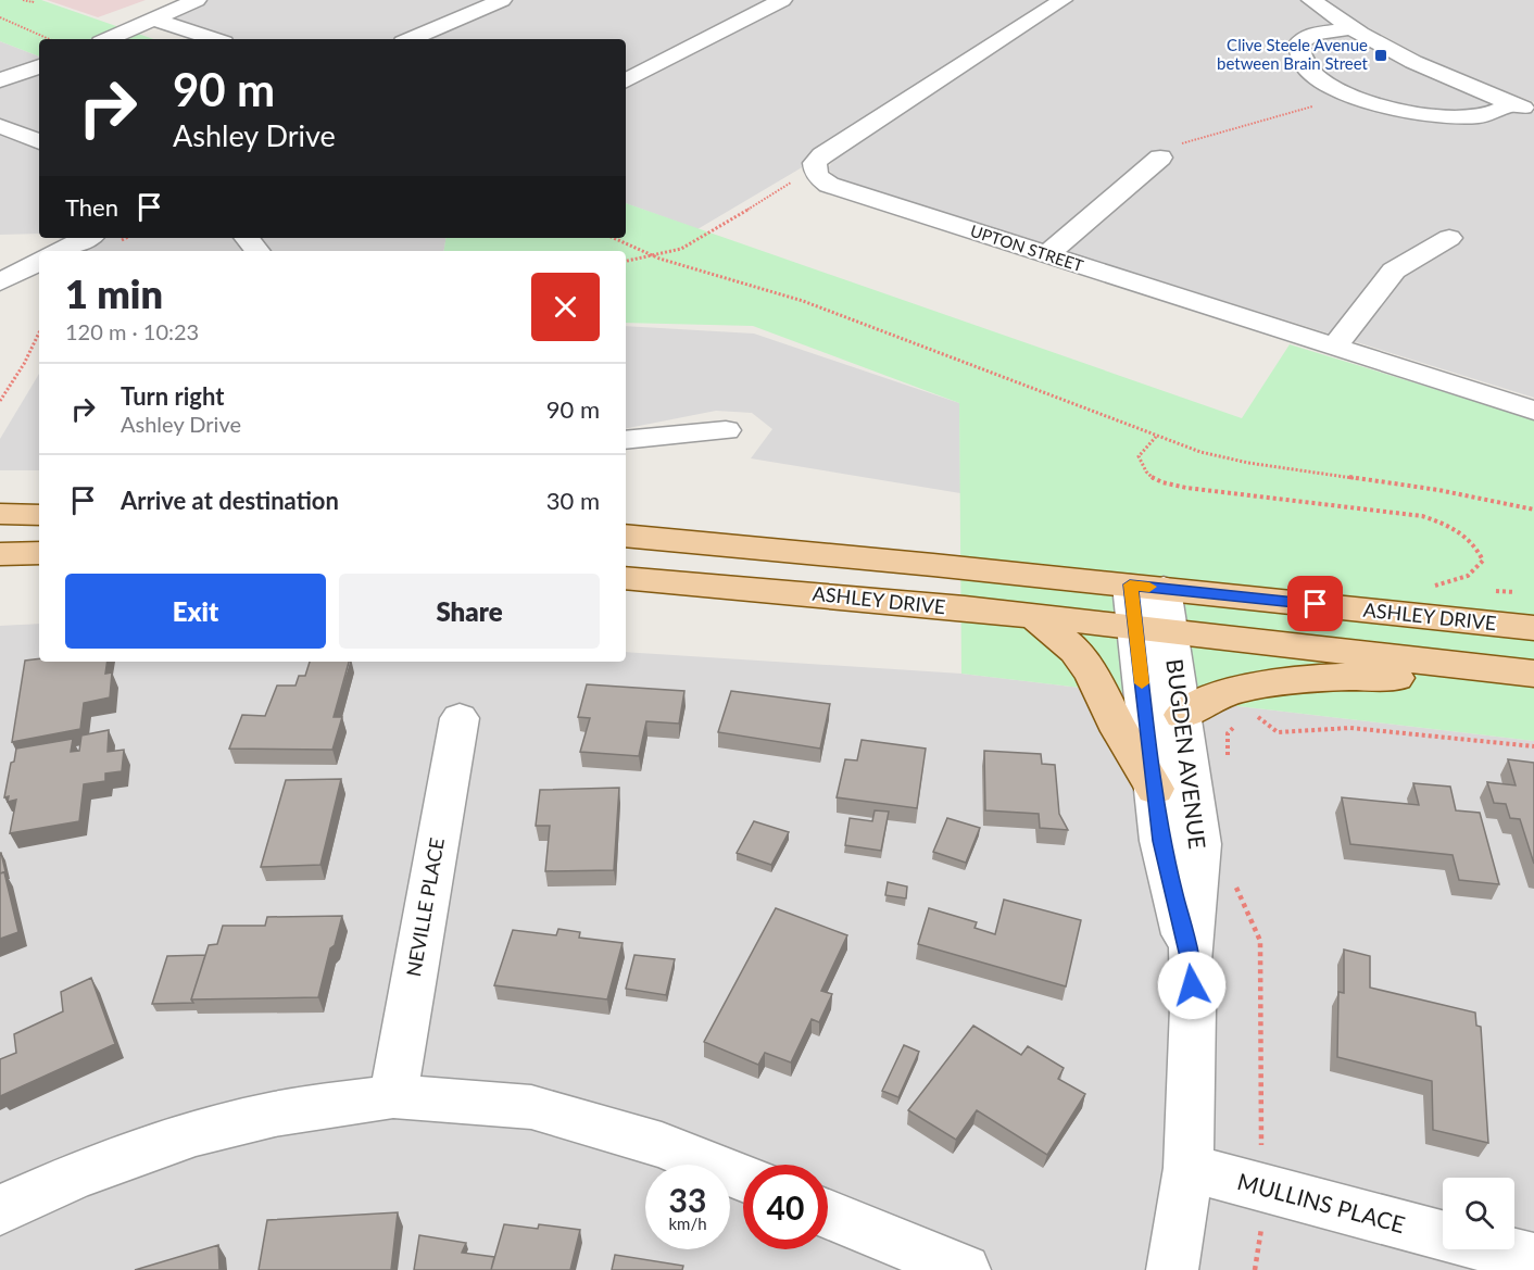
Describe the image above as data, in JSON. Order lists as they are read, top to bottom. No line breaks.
{"streets":{"main road":["ASHLEY DRIVE"],"street":["UPTON STREET","BUGDEN AVENUE","NEVILLE PLACE","MULLINS PLACE"]},"crossings":[["ASHLEY DRIVE","BUGDEN AVENUE"],["BUGDEN AVENUE","MULLINS PLACE"]],"places":{"transit":["Clive Steele Avenue between Brain Street"]},"page":{"turn":["90 m","Ashley Drive"],"then":"Then","heading":["1 min","120 m · 10:23"],"list":[{"name":"Turn right","note":"Ashley Drive","value":"90 m"},{"name":"Arrive at destination","value":"30 m"}],"buttons":["Exit","Share"],"speed":"33 km/h","limit":"40"}}
